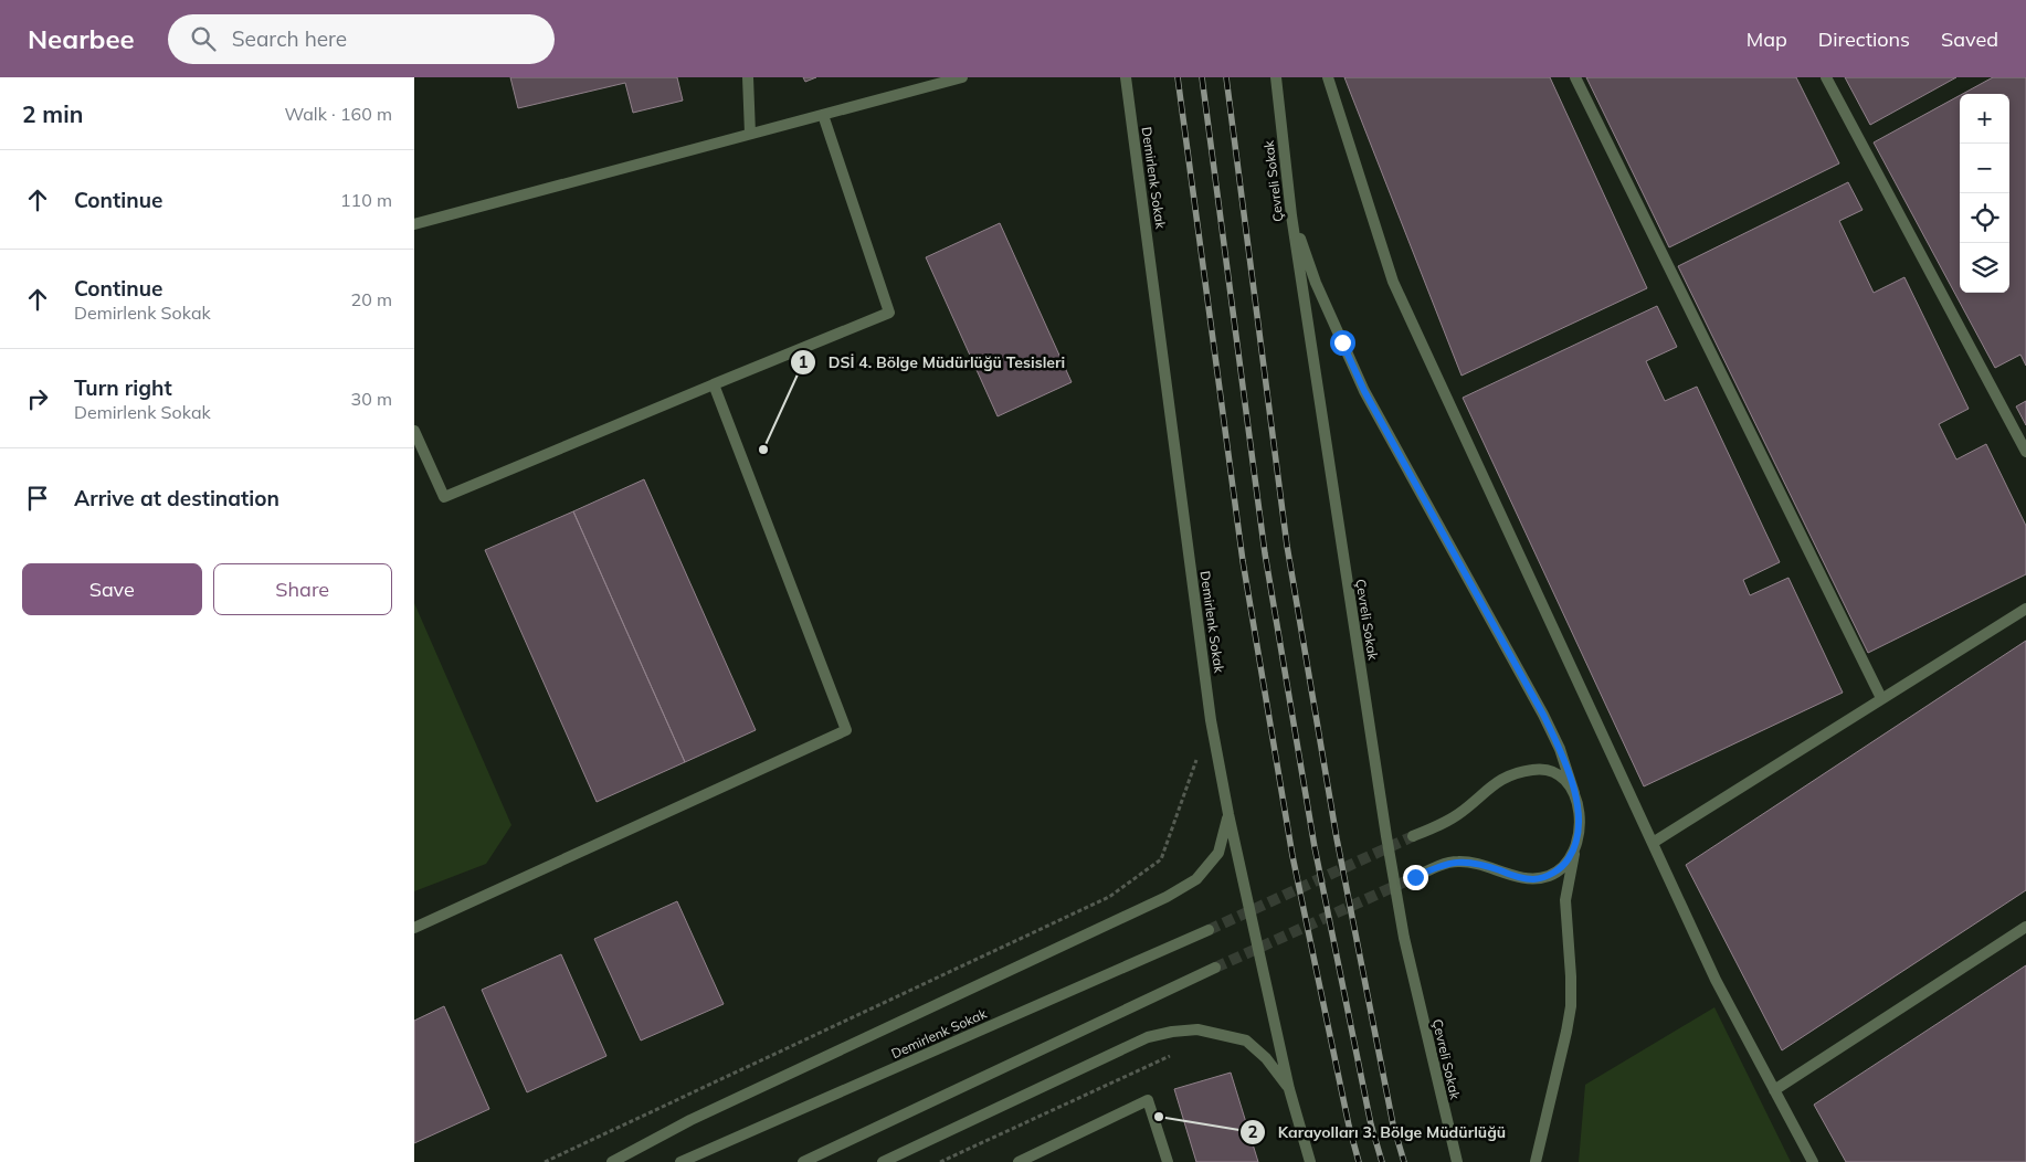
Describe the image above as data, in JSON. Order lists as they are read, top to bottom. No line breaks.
{"streets":{"street":["Demirlenk Sokak","Çevreli Sokak"]},"places":["DSİ 4. Bölge Müdürlüğü Tesisleri","Karayolları 3. Bölge Müdürlüğü"],"page":{"header":"Nearbee","search":"Search here","nav":["Map","Directions","Saved"],"heading":["2 min","Walk · 160 m"],"map_buttons":["+","−"],"list":[["Continue","110 m"],["Continue","Demirlenk Sokak","20 m"],["Turn right","Demirlenk Sokak","30 m"],"Arrive at destination"],"buttons":["Save","Share"]}}
